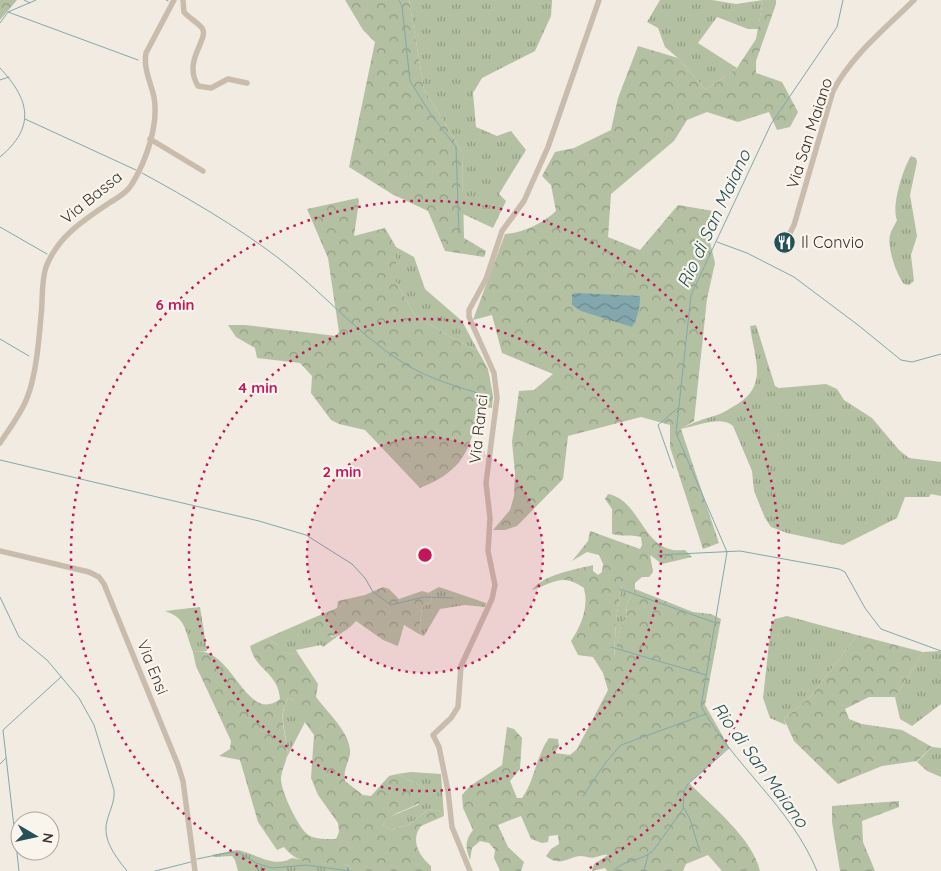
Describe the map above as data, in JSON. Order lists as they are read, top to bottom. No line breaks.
{"streets":{"street":["Via San Maiano","Via Bassa","Via Ranci","Via Ensi"]},"water":["Rio di San Maiano"],"places":{"restaurant":["Il Convio"]},"north":"right","rings":["6 min","4 min","2 min"]}
